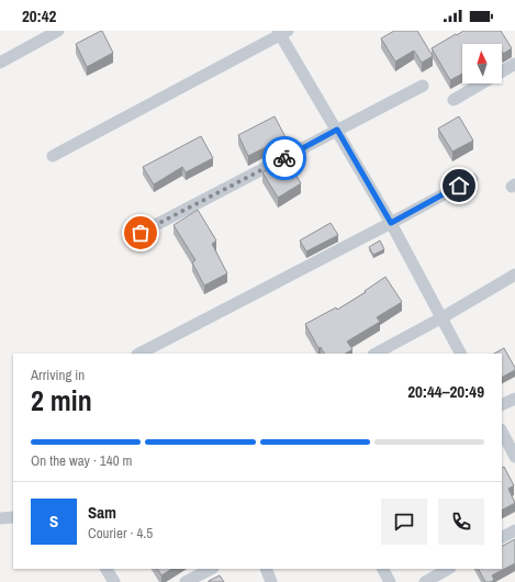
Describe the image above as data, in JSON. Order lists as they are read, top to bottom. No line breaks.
{"north":"top","page":{"status":"20:42","heading":["2 min","Arriving in","20:44–20:49"],"panel":["Sam","Courier · 4.5"],"bar":"On the way · 140 m","round":"S"}}
